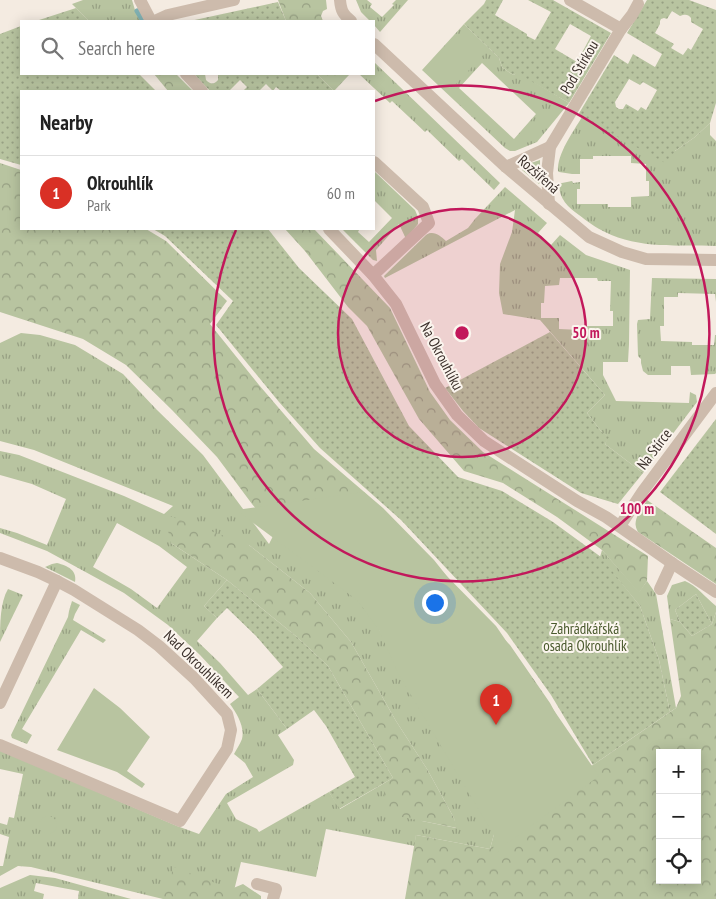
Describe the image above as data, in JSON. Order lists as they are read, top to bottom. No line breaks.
{"streets":{"street":["Pod Stírkou","Rozšířená","Na Okrouhlíku","Na Stírce","Nad Okrouhlíkem"]},"crossings":[["Pod Stírkou","Rozšířená"],["Na Okrouhlíku","Na Stírce"]],"parks":["Zahrádkářská osada Okrouhlík"],"page":{"search":"Search here","heading":"Nearby","list":[{"mark":"1","name":"Okrouhlík","note":"Park","value":"60 m"}],"pins":"1","map_buttons":["+","−"]},"rings":["50 m","100 m"]}
